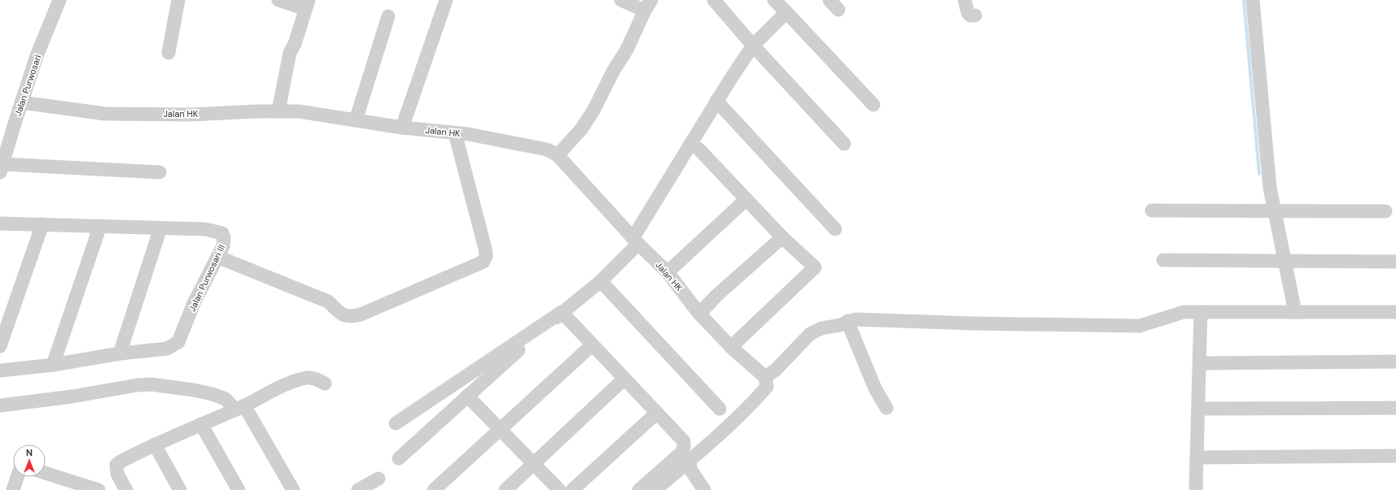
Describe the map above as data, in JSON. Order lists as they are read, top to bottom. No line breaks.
{"streets":{"street":["Jalan Purwosari","Jalan HK","Jalan Purwosari III"]},"crossings":[["Jalan Purwosari","Jalan HK"]],"north":"top"}
